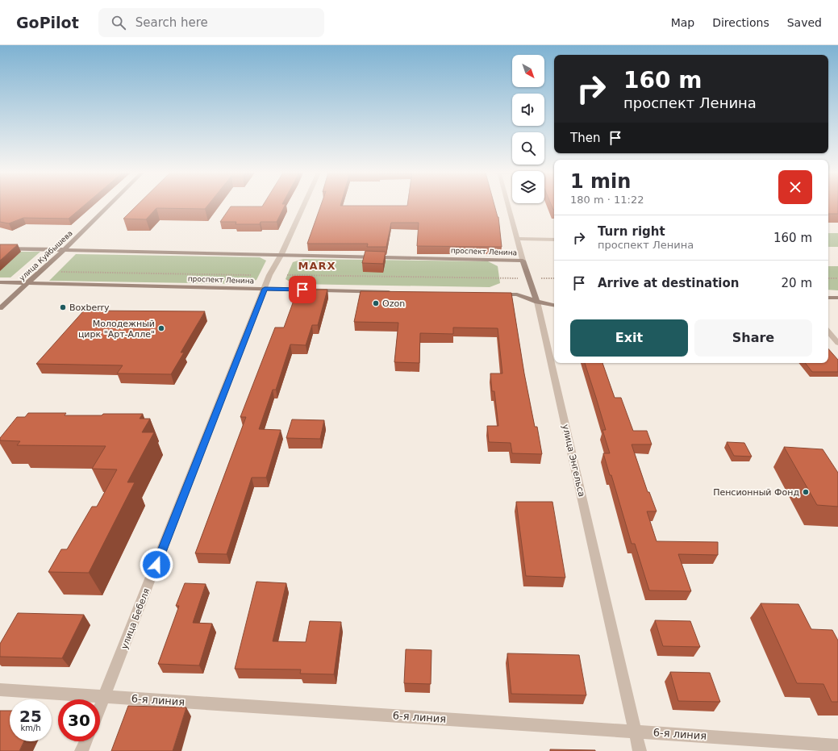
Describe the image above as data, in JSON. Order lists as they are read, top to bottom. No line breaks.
{"streets":{"street":["проспект Ленина","улица Куйбышева","улица Энгельса","улица Бебеля","6-я линия"]},"crossings":[["проспект Ленина","улица Куйбышева"],["проспект Ленина","улица Энгельса"],["проспект Ленина","улица Бебеля"],["улица Энгельса","6-я линия"],["улица Бебеля","6-я линия"]],"districts":["MARX"],"places":["Ozon","Boxberry","Молодежный цирк \"Арт-Алле\"","Пенсионный Фонд"],"north":"bottom right","page":{"header":"GoPilot","search":"Search here","nav":["Map","Directions","Saved"],"turn":["160 m","проспект Ленина"],"then":"Then","heading":["1 min","180 m · 11:22"],"list":[{"name":"Turn right","note":"проспект Ленина","value":"160 m"},{"name":"Arrive at destination","value":"20 m"}],"buttons":["Exit","Share"],"speed":"25 km/h","limit":"30"}}
